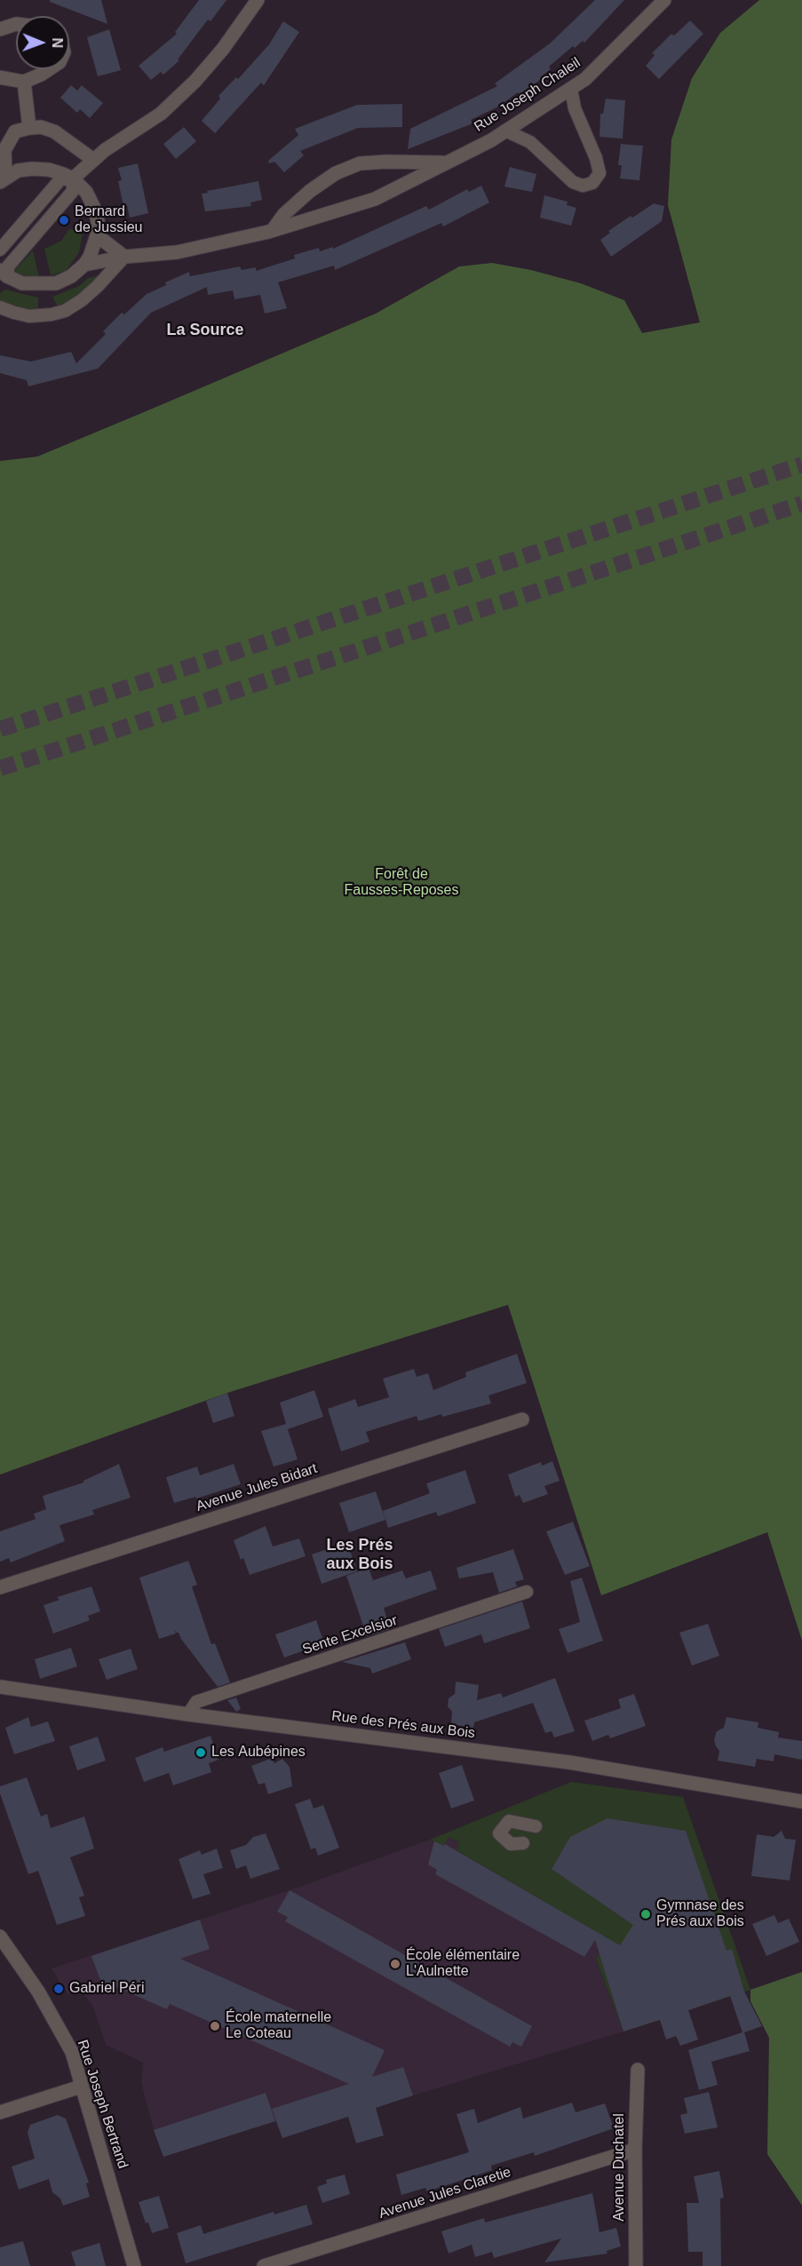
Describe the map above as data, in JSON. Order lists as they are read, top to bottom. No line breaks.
{"streets":{"street":["Rue Joseph Chaleil","Avenue Jules Bidart","Rue des Prés aux Bois","Rue Joseph Bertrand","Avenue Duchatel","Avenue Jules Claretie"],"lane":["Sente Excelsior"]},"crossings":[["Sente Excelsior","Rue des Prés aux Bois"],["Avenue Duchatel","Avenue Jules Claretie"]],"districts":["La Source","Les Prés aux Bois"],"parks":["Forêt de Fausses-Reposes"],"places":["Bernard de Jussieu","Les Aubépines","Gymnase des Prés aux Bois","École élémentaire L'Aulnette","Gabriel Péri","École maternelle Le Coteau"],"north":"right"}
